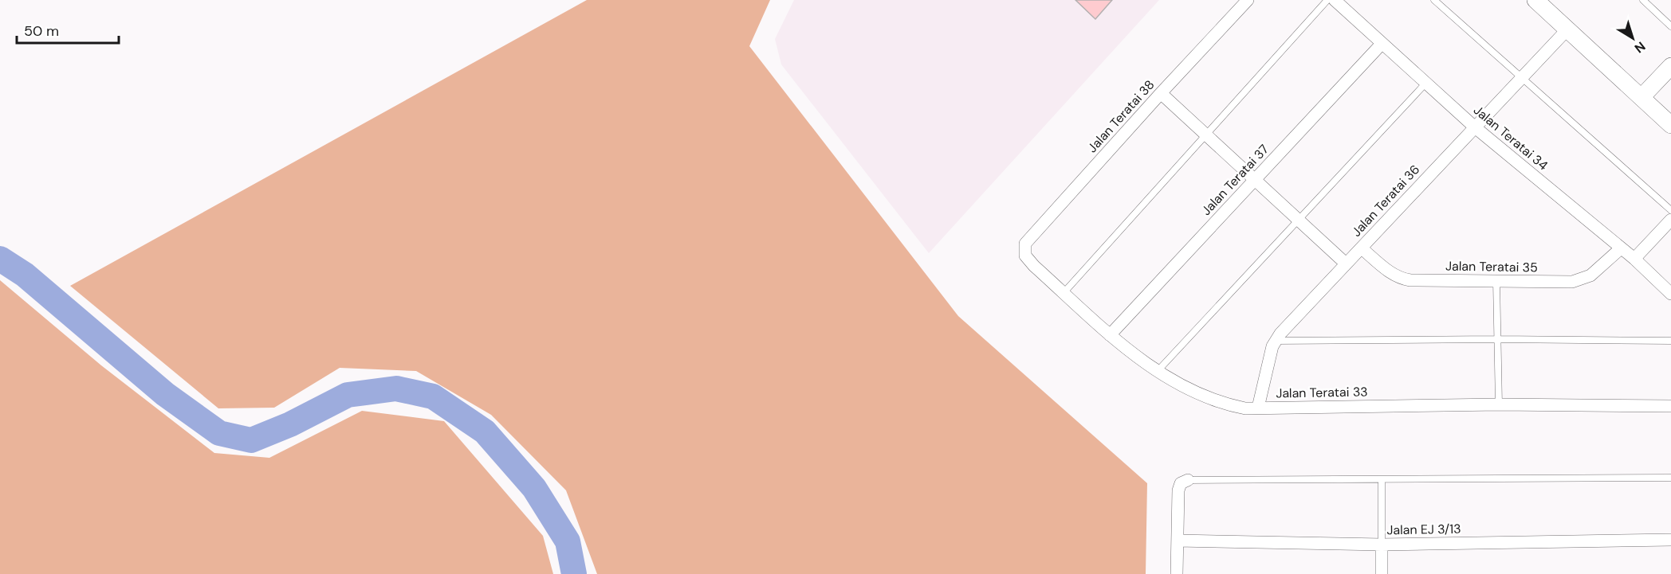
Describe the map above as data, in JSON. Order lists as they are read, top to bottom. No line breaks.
{"streets":{"street":["Jalan Teratai 38","Jalan Teratai 34","Jalan Teratai 37","Jalan Teratai 36","Jalan Teratai 35","Jalan Teratai 33","Jalan EJ 3/13"]},"crossings":[["Jalan Teratai 38","Jalan Teratai 33"],["Jalan Teratai 34","Jalan Teratai 37"],["Jalan Teratai 34","Jalan Teratai 36"],["Jalan Teratai 34","Jalan Teratai 35"],["Jalan Teratai 37","Jalan Teratai 33"],["Jalan Teratai 36","Jalan Teratai 35"],["Jalan Teratai 36","Jalan Teratai 33"]],"scale_bar":"50 m","north":"bottom right"}
